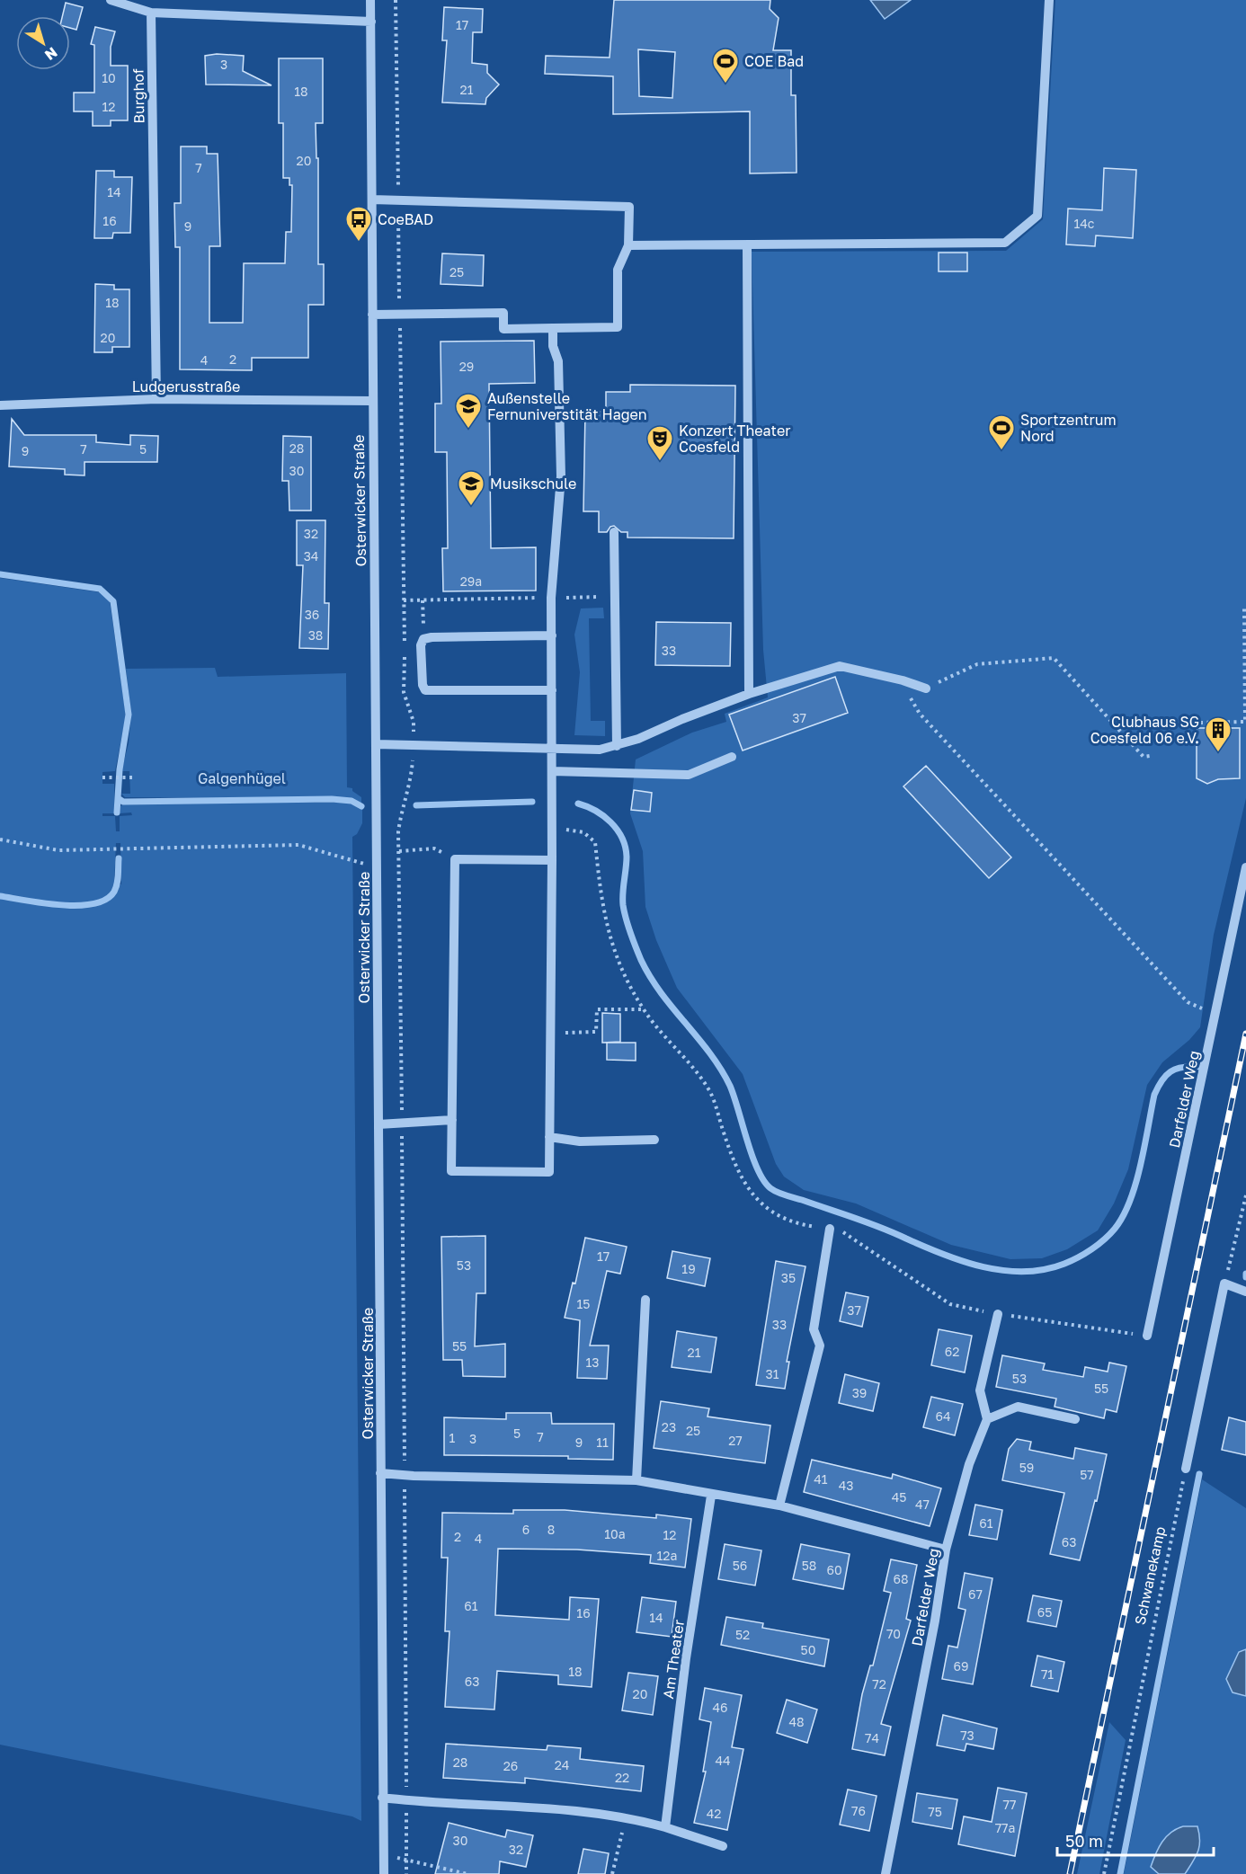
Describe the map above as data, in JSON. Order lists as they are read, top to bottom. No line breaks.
{"streets":{"street":["Burghof","Ludgerusstraße","Osterwicker Straße","Darfelder Weg","Am Theater"],"path":["Schwanekamp"]},"crossings":[["Burghof","Ludgerusstraße"],["Ludgerusstraße","Osterwicker Straße"]],"parks":["Galgenhügel"],"places":{"sports":["COE Bad","Sportzentrum Nord"],"bus stop":["CoeBAD"],"school or university":["Außenstelle Fernuniverstität Hagen","Musikschule"],"theatre":["Konzert Theater Coesfeld"],"building":["Clubhaus SG Coesfeld 06 e.V."]},"house_numbers":["17","3","10","21","18","12","20","7","14","16","14c","9","25","18","20","2","4","29","28","7","5","9","30","32","34","29a","36","38","33","37","17","53","19","35","15","37","33","55","62","21","13","31","53","55","39","64","23","25","5","7","1","3","27","9","11","59","57","41","43","45","47","61","6","8","10a","12","2","4","63","12a","56","58","60","68","67","61","65","16","14","70","52","50","69","18","71","63","72","20","46","48","73","74","44","28","24","26","22","77","76","75","42","77a","30","32"],"scale_bar":"50 m","north":"bottom right"}
